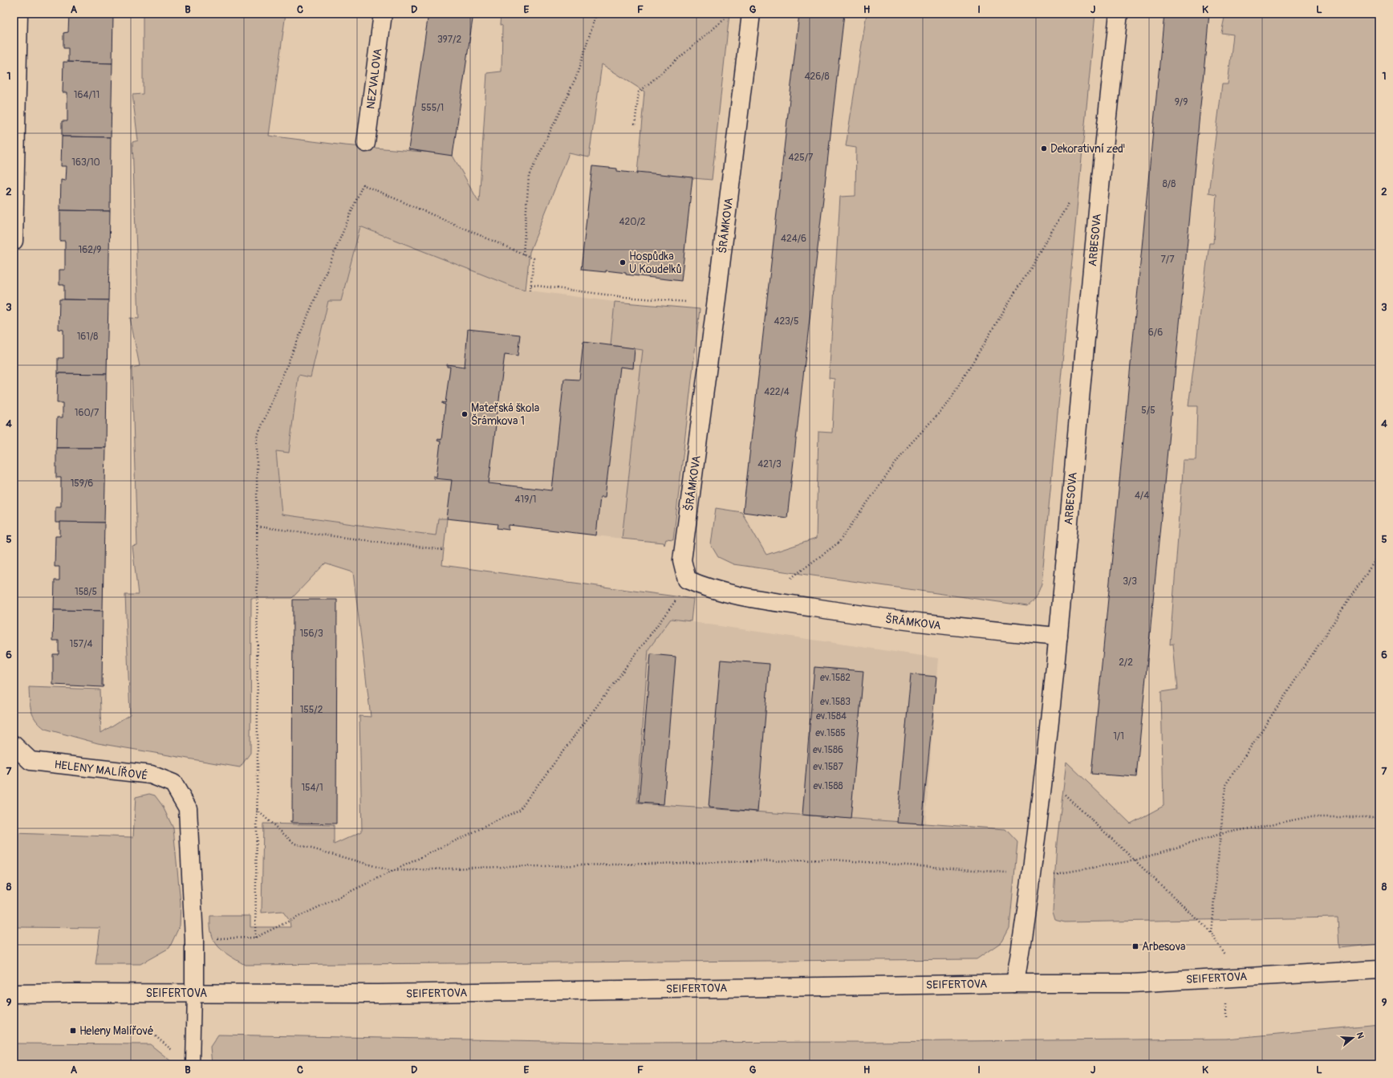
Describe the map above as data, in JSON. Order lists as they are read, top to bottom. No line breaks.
{"streets":{"street":["NEZVALOVA","ŠRÁMKOVA","ARBESOVA","HELENY MALÍŘOVÉ","SEIFERTOVA"]},"crossings":[["ŠRÁMKOVA","ARBESOVA"],["ARBESOVA","SEIFERTOVA"],["HELENY MALÍŘOVÉ","SEIFERTOVA"]],"places":{"other":["Dekorativní zeď","Hospůdka U Koudelků","Mateřská škola Šrámkova 1"],"transit":["Arbesova","Heleny Malířové"]},"house_numbers":["397/2","426/8","164/11","9/9","555/1","425/7","163/10","8/8","420/2","424/6","162/9","7/7","423/5","6/6","161/8","422/4","5/5","160/7","421/3","159/6","4/4","419/1","3/3","158/5","156/3","157/4","2/2","ev.1582","ev.1583","155/2","ev.1584","ev.1585","1/1","ev.1586","ev.1587","ev.1588","154/1"],"north":"right","grid":{"columns":["A","B","C","D","E","F","G","H","I","J","K","L"],"rows":["1","2","3","4","5","6","7","8","9"]}}
